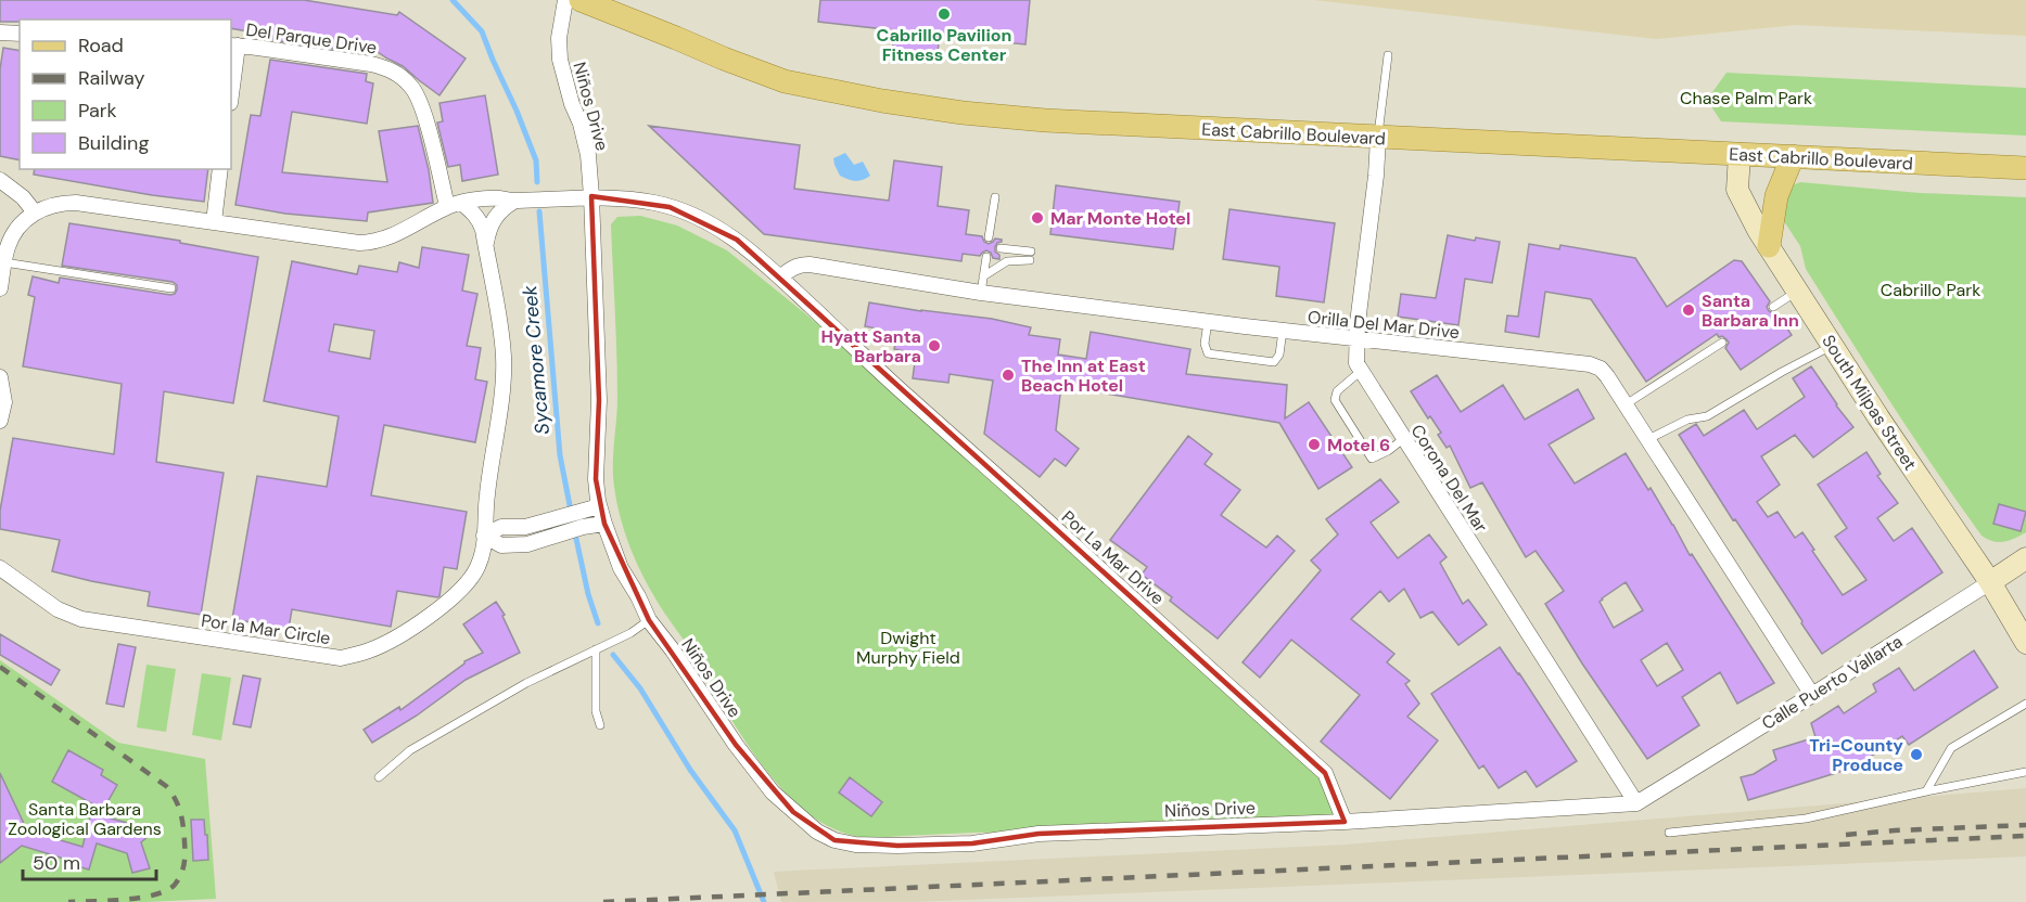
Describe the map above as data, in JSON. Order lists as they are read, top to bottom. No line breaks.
{"streets":{"main road":["East Cabrillo Boulevard","South Milpas Street","Calle Puerto Vallarta"],"street":["Del Parque Drive","Niños Drive","Orilla Del Mar Drive","Corona Del Mar","Por La Mar Drive","Por la Mar Circle"]},"crossings":[["Del Parque Drive","Por la Mar Circle"],["Niños Drive","Por La Mar Drive"],["East Cabrillo Boulevard","South Milpas Street"],["East Cabrillo Boulevard","Corona Del Mar"],["Orilla Del Mar Drive","Corona Del Mar"],["Orilla Del Mar Drive","Por La Mar Drive"],["Orilla Del Mar Drive","Calle Puerto Vallarta"],["South Milpas Street","Calle Puerto Vallarta"],["Corona Del Mar","Calle Puerto Vallarta"]],"water":["Sycamore Creek"],"parks":["Chase Palm Park","Cabrillo Park","Dwight Murphy Field","Santa Barbara Zoological Gardens"],"places":["Cabrillo Pavilion Fitness Center","Mar Monte Hotel","Santa Barbara Inn","Hyatt Santa Barbara","The Inn at East Beach Hotel","Motel 6","Tri-County Produce"],"legend":["Road","Railway","Park","Building"],"scale_bar":"50 m"}
